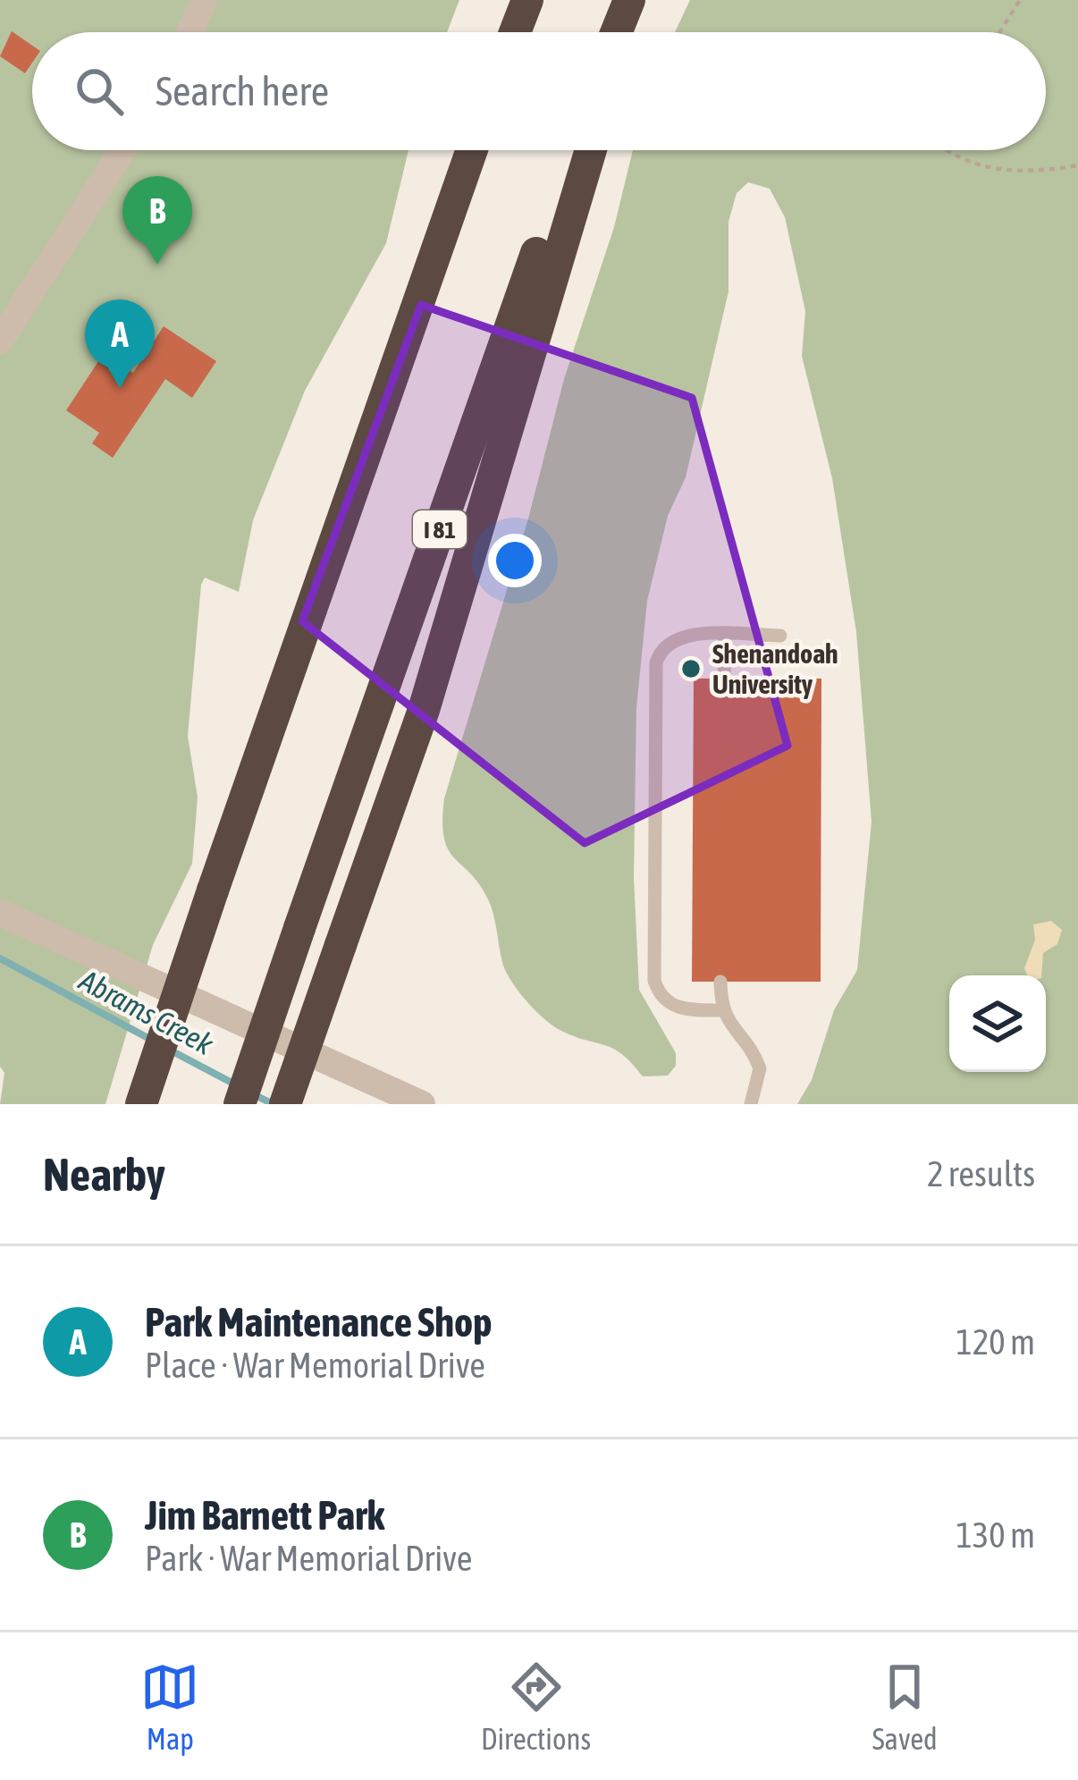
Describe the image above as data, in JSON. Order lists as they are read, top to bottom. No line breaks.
{"streets":{"highway":["I 81"]},"water":["Abrams Creek"],"places":["Shenandoah University"],"page":{"search":"Search here","pins":["B","A"],"heading":["Nearby","2 results"],"list":[{"mark":"A","name":"Park Maintenance Shop","note":"Place · War Memorial Drive","value":"120 m"},{"mark":"B","name":"Jim Barnett Park","note":"Park · War Memorial Drive","value":"130 m"}],"nav":["Map","Directions","Saved"]}}
